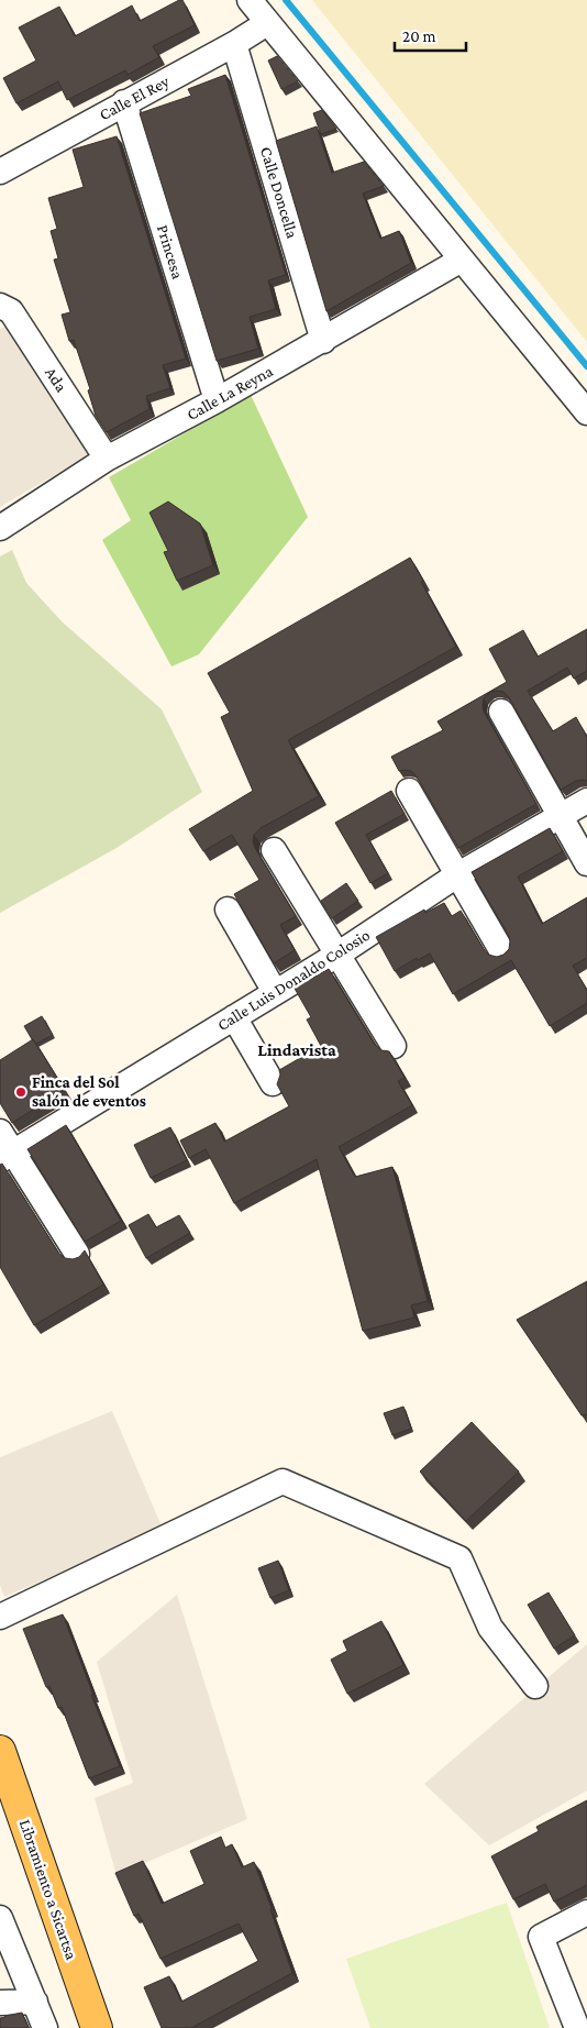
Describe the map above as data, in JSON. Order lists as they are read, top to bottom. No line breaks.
{"streets":{"main road":["Libramiento a Sicartsa"],"street":["Calle El Rey","Calle Doncella","Princesa","Ada","Calle La Reyna","Calle Luis Donaldo Colosio"]},"crossings":[["Calle El Rey","Calle Doncella"],["Calle El Rey","Princesa"],["Calle Doncella","Calle La Reyna"],["Princesa","Calle La Reyna"],["Ada","Calle La Reyna"]],"districts":["Lindavista"],"places":["Finca del Sol salón de eventos"],"scale_bar":"20 m"}
